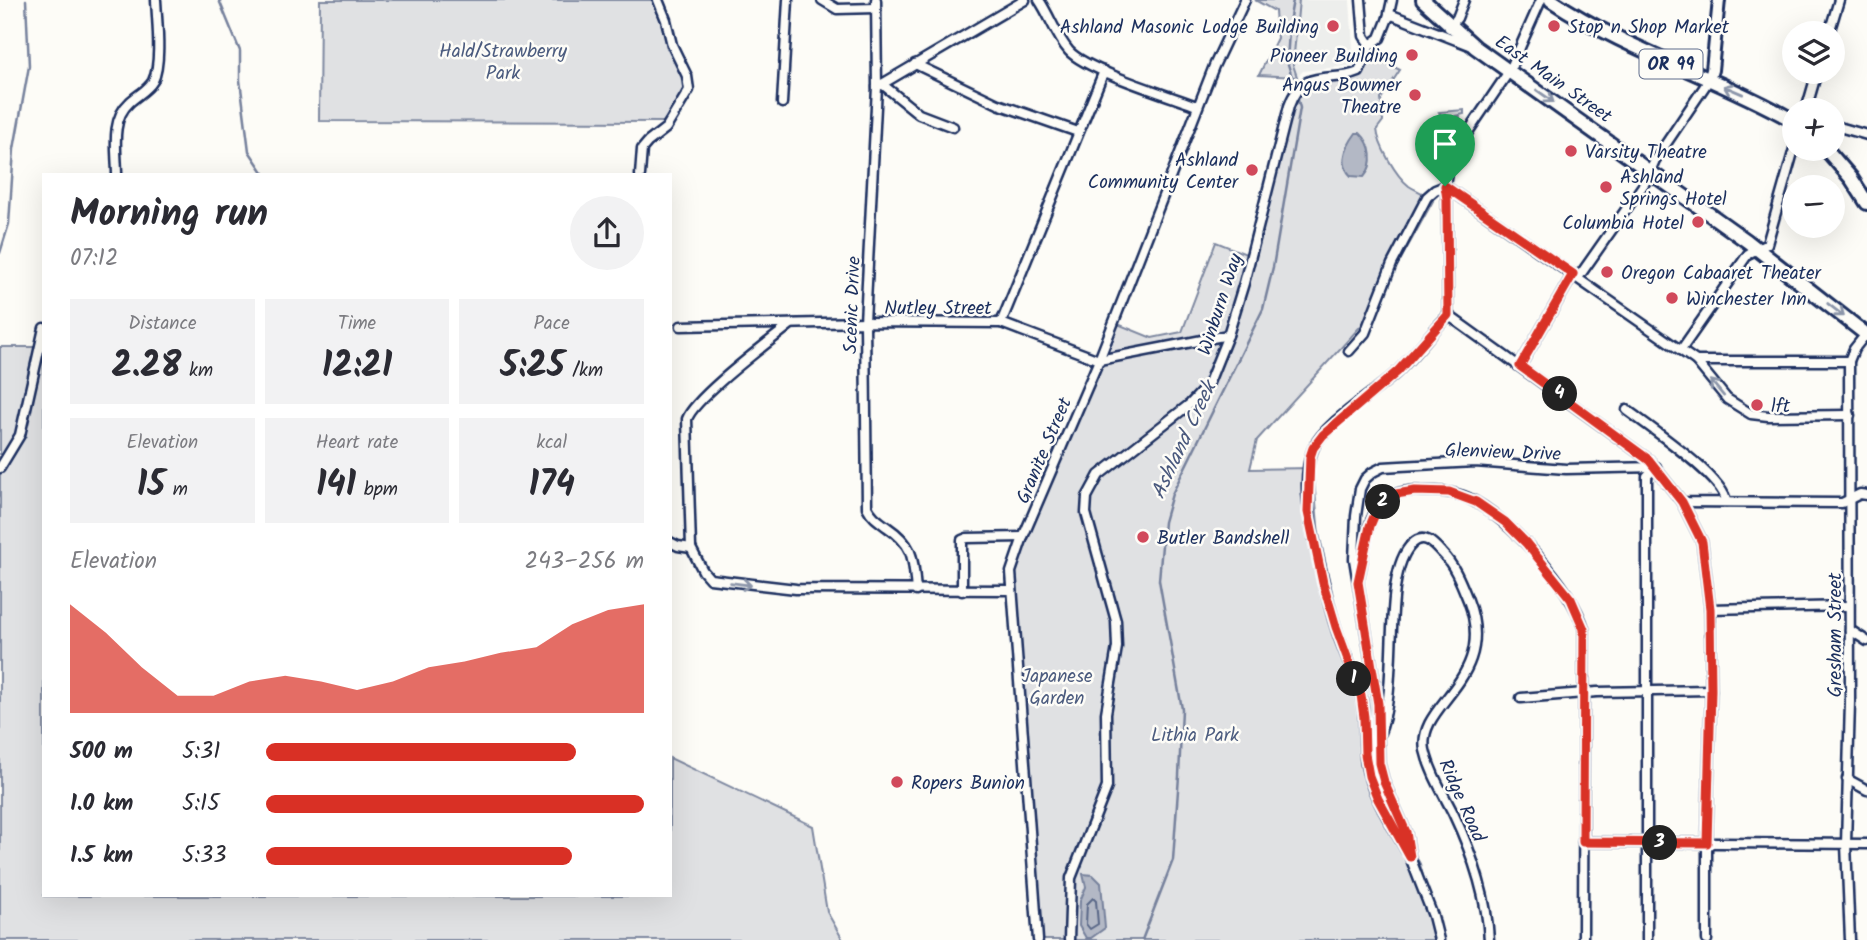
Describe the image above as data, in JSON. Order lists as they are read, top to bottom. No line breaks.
{"streets":{"main road":["OR 99","East Main Street"],"street":["Winburn Way","Scenic Drive","Nutley Street","Granite Street","Glenview Drive","Gresham Street","Ridge Road"]},"crossings":[["Scenic Drive","Nutley Street"],["Nutley Street","Granite Street"],["Glenview Drive","Ridge Road"]],"water":["Ashland Creek"],"parks":["Hald/Strawberry Park","Japanese Garden","Lithia Park"],"places":["Ashland Masonic Lodge Building","Stop n Shop Market","Pioneer Building","Angus Bowmer Theatre","Varsity Theatre","Ashland Community Center","Ashland Springs Hotel","Columbia Hotel","Oregon Cabaaret Theater","Winchester Inn","lft","Butler Bandshell","Ropers Bunion"],"page":{"map_buttons":["+","−"],"heading":["Morning run","07:12"],"stats":[["Distance","2.28 km"],["Time","12:21"],["Pace","5:25 /km"],["Elevation","15 m"],["Heart rate","141 bpm"],["kcal","174"]],"pins":["4","2","1","3"],"chart":["Elevation","243–256 m"],"list":[{"name":"500 m","note":"5:31"},{"name":"1.0 km","note":"5:15"},{"name":"1.5 km","note":"5:33"}]}}
